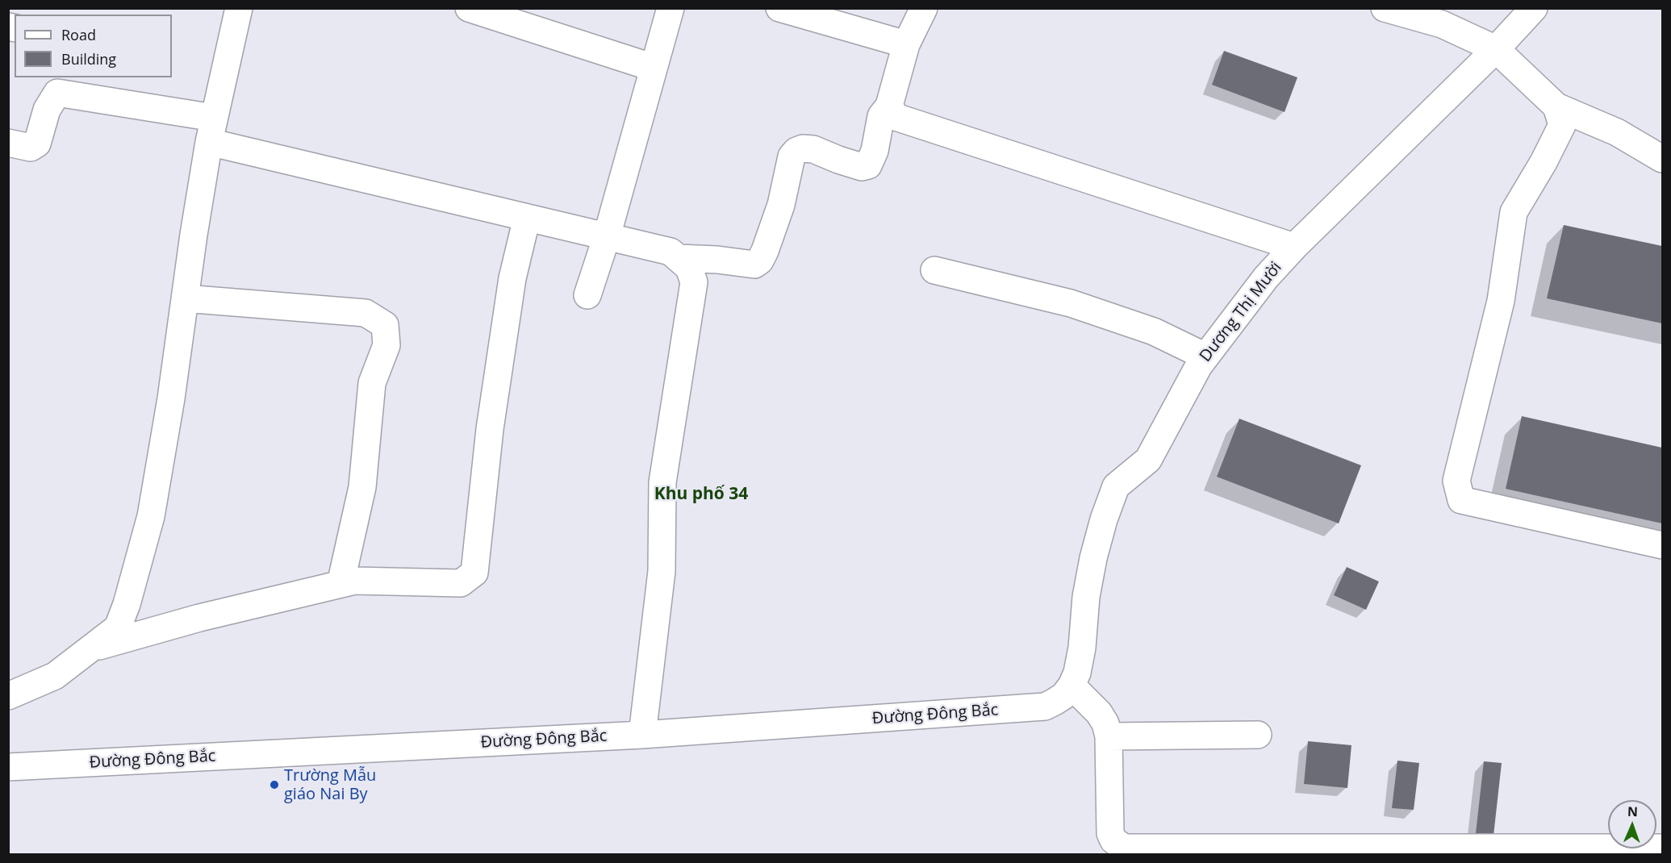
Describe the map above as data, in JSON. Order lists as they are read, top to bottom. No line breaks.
{"streets":{"street":["Dương Thị Mười","Đường Đông Bắc"]},"crossings":[["Dương Thị Mười","Đường Đông Bắc"]],"districts":["Khu phố 34"],"places":["Trường Mẫu giáo Nai By"],"legend":["Road","Building"],"north":"top"}
